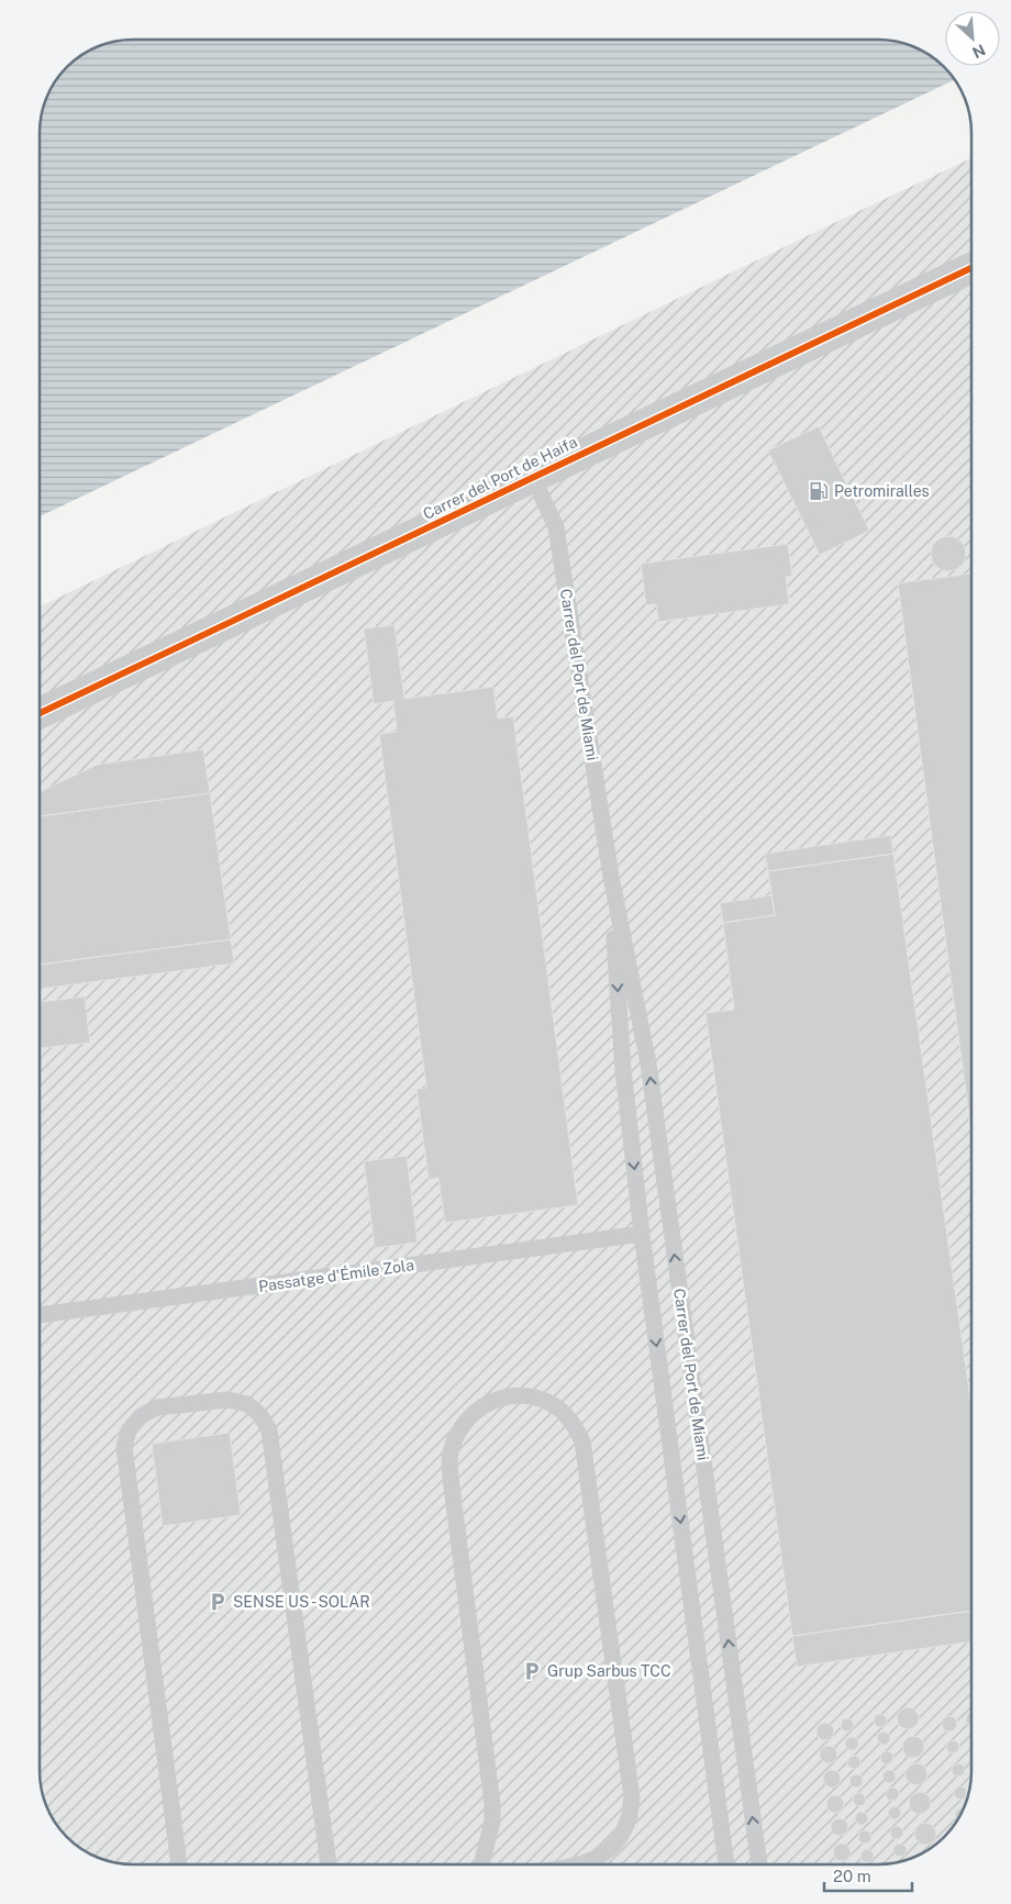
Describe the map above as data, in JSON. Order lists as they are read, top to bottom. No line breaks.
{"streets":{"street":["Carrer del Port de Haifa"],"lane":["Carrer del Port de Miami","Passatge d'Émile Zola"]},"crossings":[["Carrer del Port de Haifa","Carrer del Port de Miami"],["Carrer del Port de Miami","Passatge d'Émile Zola"]],"places":{"fuel station":["Petromiralles"],"parking":["SENSE US - SOLAR","Grup Sarbus TCC"]},"scale_bar":"20 m","north":"bottom right"}
